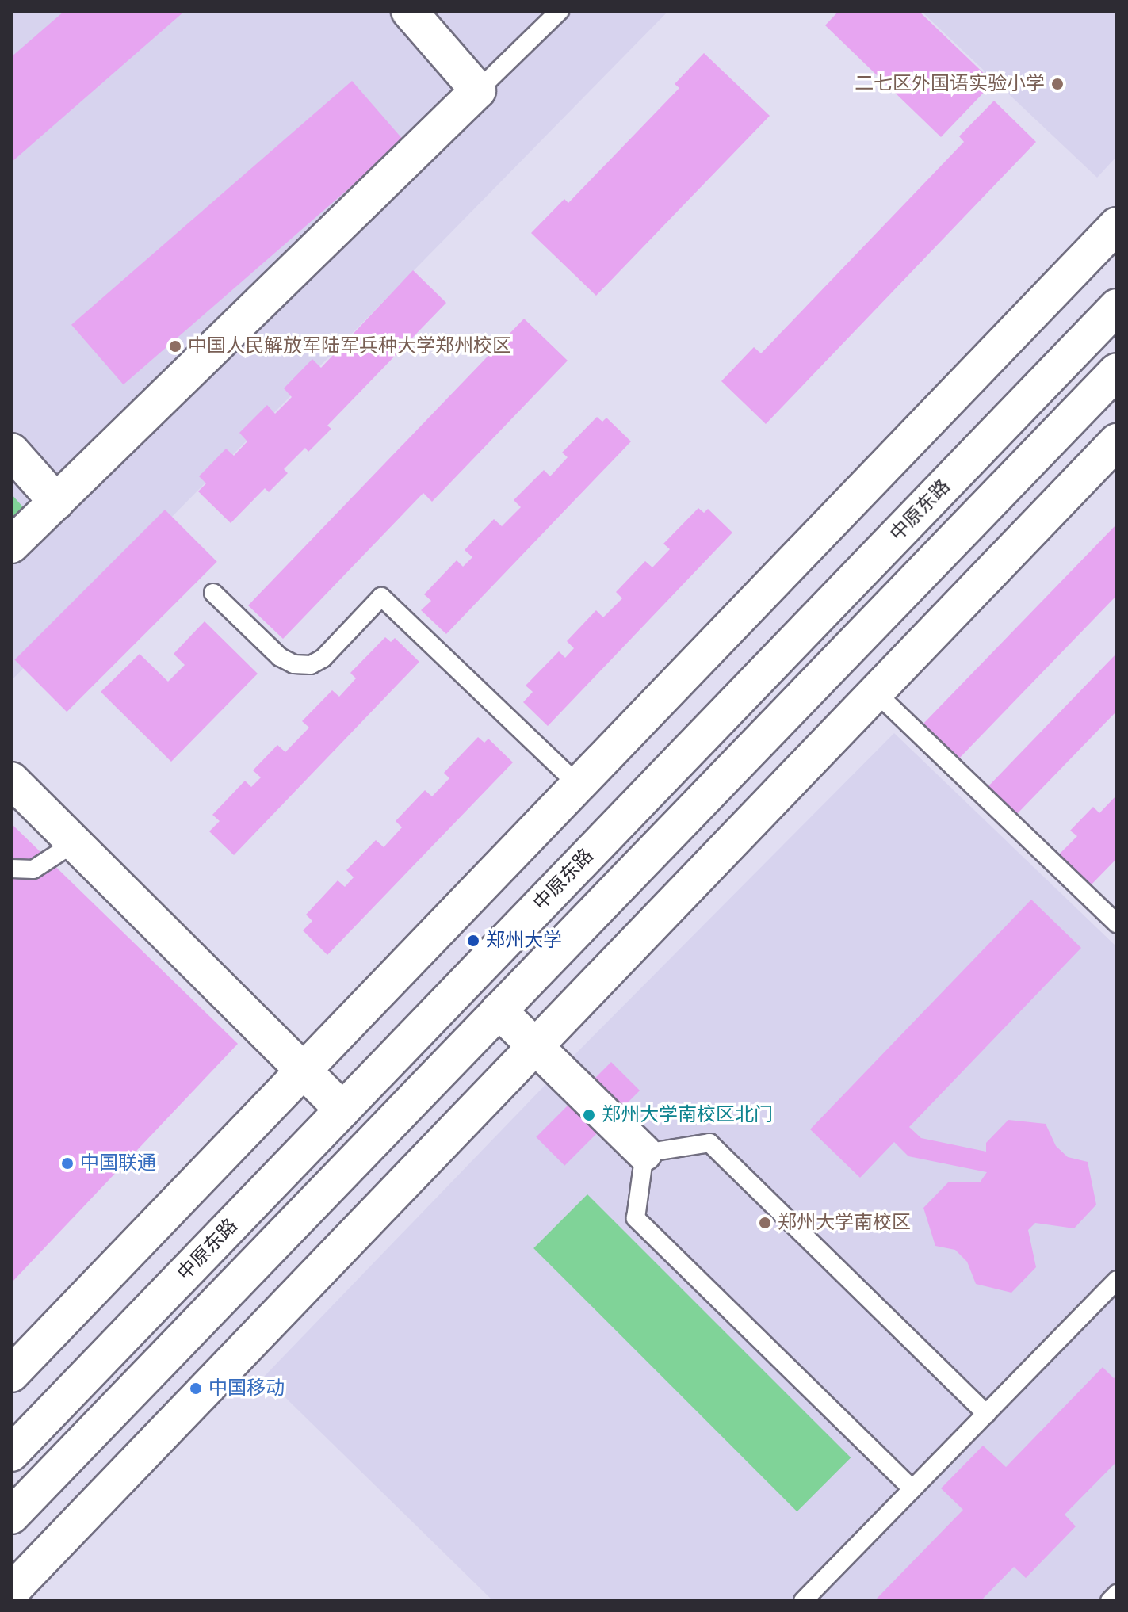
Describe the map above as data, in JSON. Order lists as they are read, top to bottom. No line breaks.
{"streets":{"street":["中原东路"]},"places":["二七区外国语实验小学","中国人民解放军陆军兵种大学郑州校区","郑州大学","郑州大学南校区北门","中国联通","郑州大学南校区","中国移动"]}
